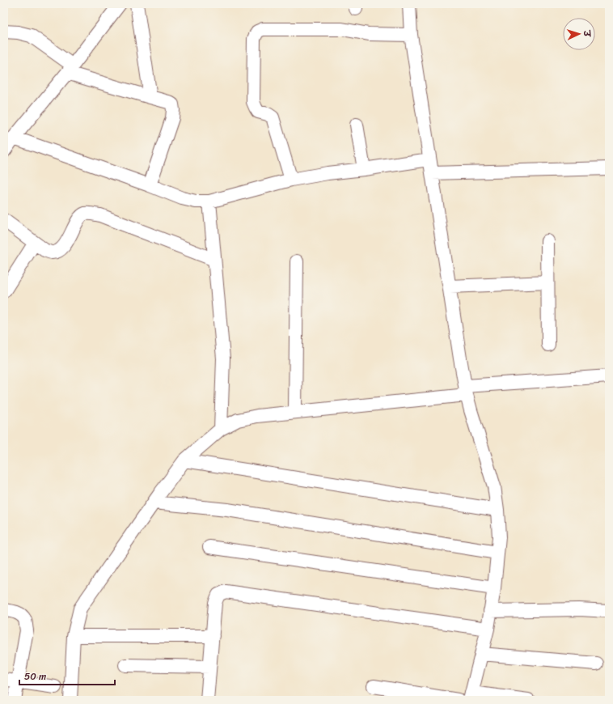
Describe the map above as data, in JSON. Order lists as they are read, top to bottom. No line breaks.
{"scale_bar":"50 m","north":"right"}
